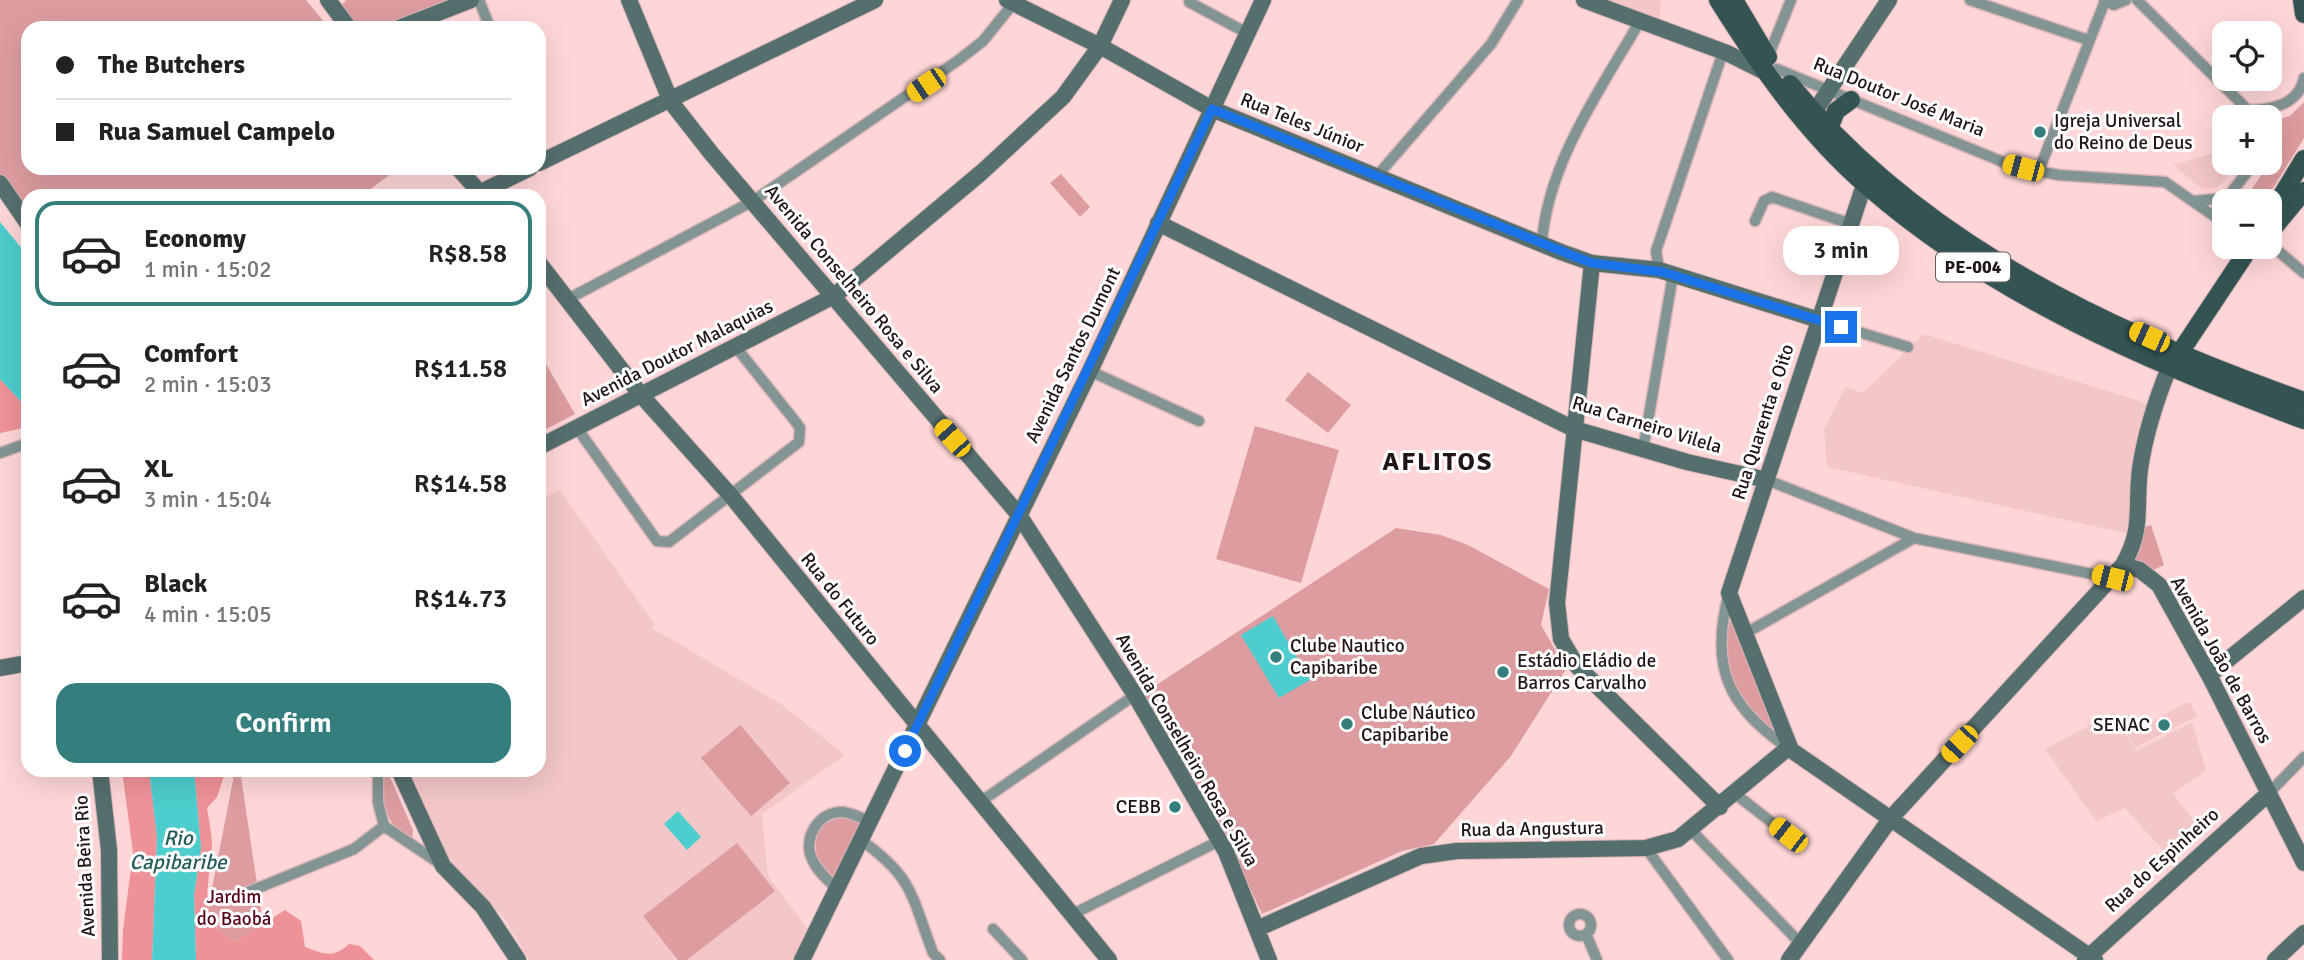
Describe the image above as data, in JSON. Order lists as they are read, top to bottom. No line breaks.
{"streets":{"main road":["PE-004"],"street":["Rua Doutor José Maria","Rua Teles Júnior","Avenida Conselheiro Rosa e Silva","Avenida Doutor Malaquias","Avenida Santos Dumont","Rua Quarenta e Oito","Rua Carneiro Vilela","Rua do Futuro","Avenida João de Barros","Rua da Angustura","Rua do Espinheiro","Avenida Beira Rio"]},"crossings":[["Rua Doutor José Maria","PE-004"],["Rua Teles Júnior","Avenida Doutor Malaquias"],["Rua Teles Júnior","Avenida Santos Dumont"],["Rua Teles Júnior","Rua Quarenta e Oito"],["PE-004","Rua Quarenta e Oito"],["Avenida Conselheiro Rosa e Silva","Avenida Doutor Malaquias"],["Avenida Conselheiro Rosa e Silva","Avenida Santos Dumont"],["Avenida Conselheiro Rosa e Silva","Rua da Angustura"],["Avenida Doutor Malaquias","Rua do Futuro"],["Avenida Santos Dumont","Rua Carneiro Vilela"],["Avenida Santos Dumont","Rua do Futuro"],["Rua Quarenta e Oito","Rua Carneiro Vilela"],["Rua Quarenta e Oito","Rua da Angustura"],["Rua Quarenta e Oito","Rua do Espinheiro"],["Avenida João de Barros","Rua do Espinheiro"]],"districts":["AFLITOS"],"water":["Rio Capibaribe"],"parks":["Jardim do Baobá"],"places":["Igreja Universal do Reino de Deus","Clube Nautico Capibaribe","Estádio Eládio de Barros Carvalho","Clube Náutico Capibaribe","SENAC","CEBB"],"page":{"map_buttons":["+","−"],"banner":["The Butchers","Rua Samuel Campelo"],"list":[{"name":"Economy","note":"1 min · 15:02","value":"R$8.58"},{"name":"Comfort","note":"2 min · 15:03","value":"R$11.58"},{"name":"XL","note":"3 min · 15:04","value":"R$14.58"},{"name":"Black","note":"4 min · 15:05","value":"R$14.73"}],"bubble":"3 min","buttons":"Confirm"}}
